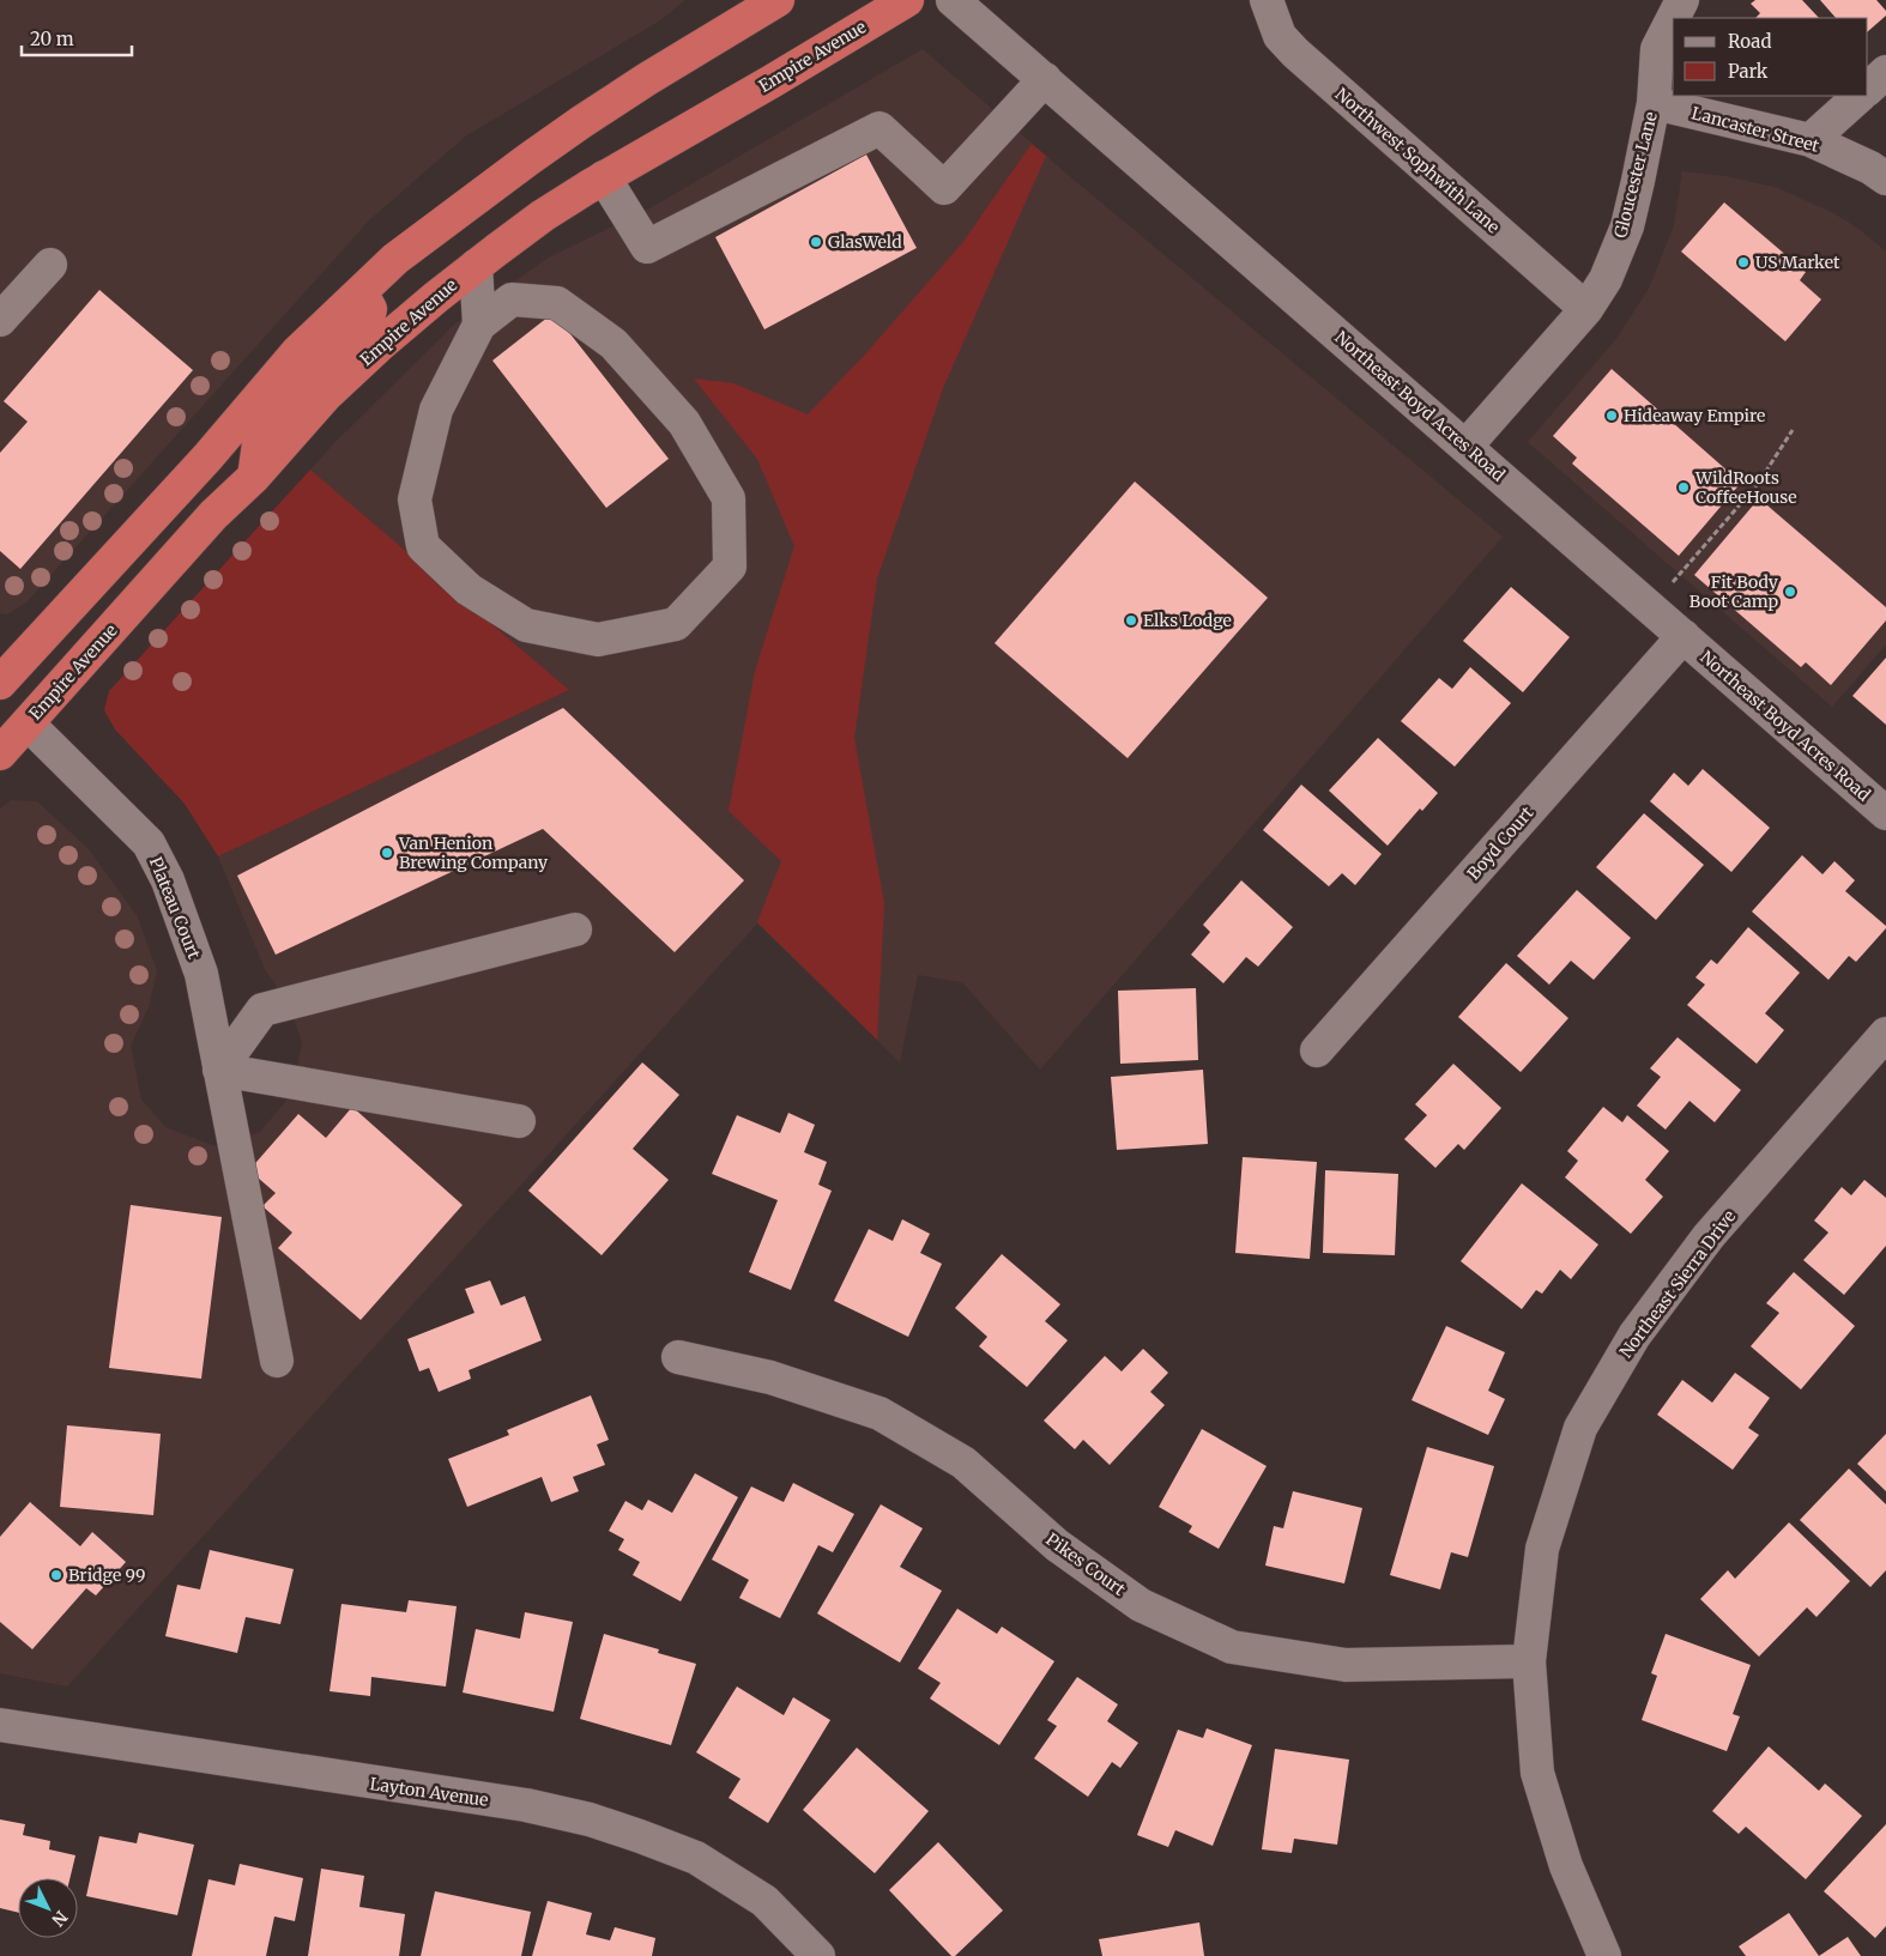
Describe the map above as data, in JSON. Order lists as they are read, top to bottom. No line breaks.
{"streets":{"highway":["Empire Avenue"],"street":["Lancaster Street","Northwest Sophwith Lane","Gloucester Lane","Northeast Boyd Acres Road","Boyd Court","Plateau Court","Northeast Sierra Drive","Pikes Court","Layton Avenue"]},"crossings":[["Empire Avenue","Plateau Court"],["Lancaster Street","Gloucester Lane"],["Northwest Sophwith Lane","Gloucester Lane"],["Gloucester Lane","Northeast Boyd Acres Road"],["Northeast Boyd Acres Road","Boyd Court"],["Northeast Sierra Drive","Pikes Court"]],"places":["GlasWeld","US Market","Hideaway Empire","WildRoots CoffeeHouse","Fit Body Boot Camp","Elks Lodge","Van Henion Brewing Company","Bridge 99"],"legend":["Road","Park"],"scale_bar":"20 m","north":"bottom right"}
